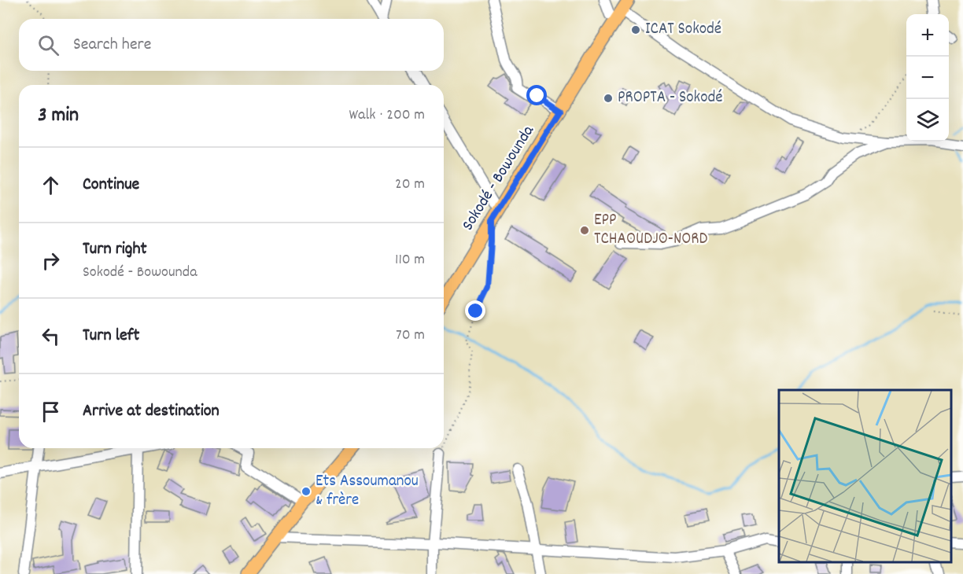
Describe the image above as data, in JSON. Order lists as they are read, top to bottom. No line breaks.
{"streets":{"main road":["Sokodé - Bowounda"]},"places":["ICAT Sokodé","PROPTA - Sokodé","EPP TCHAOUDJO-NORD","Ets Assoumanou & frère"],"page":{"map_buttons":["+","−"],"search":"Search here","heading":["3 min","Walk · 200 m"],"list":[["Continue","20 m"],["Turn right","Sokodé - Bowounda","110 m"],["Turn left","70 m"],"Arrive at destination"]}}
